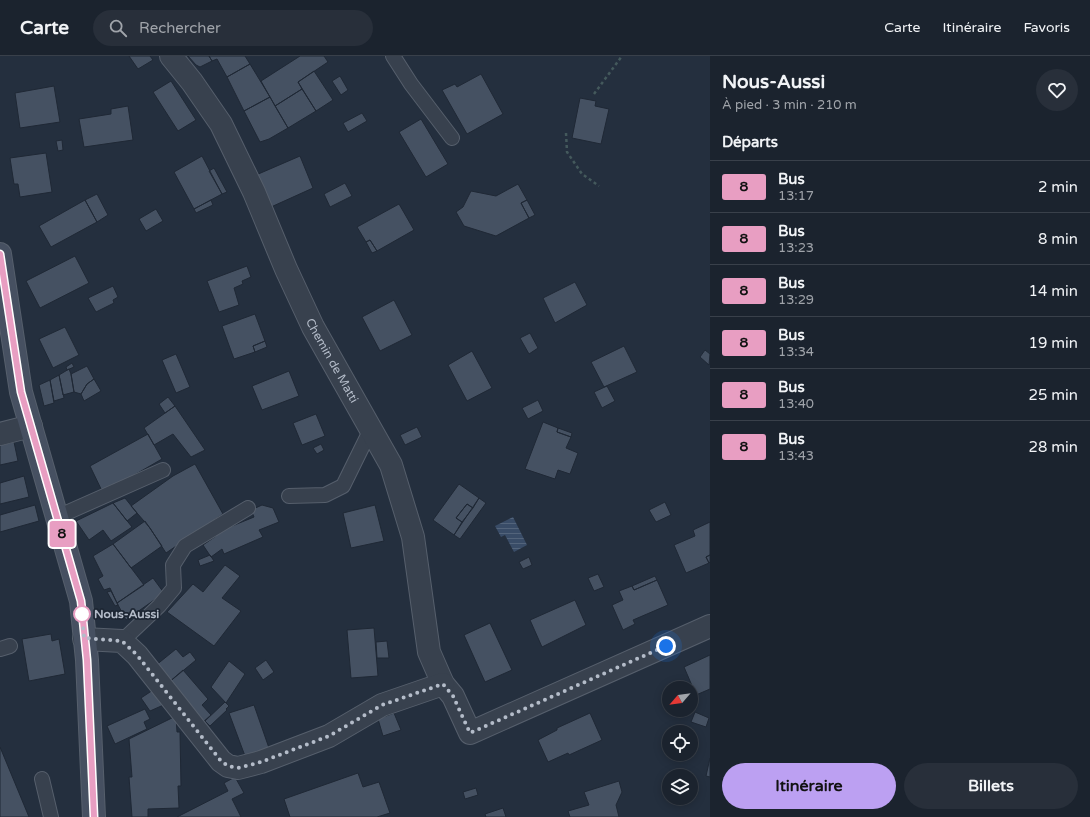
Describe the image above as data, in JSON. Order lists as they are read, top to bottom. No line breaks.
{"streets":{"street":["Chemin de Matti"]},"places":["Nous-Aussi"],"lines":["bus line 8"],"north":"bottom left","page":{"header":"Carte","search":"Rechercher","nav":["Carte","Itinéraire","Favoris"],"on_map":"8","heading":[["Nous-Aussi","À pied · 3 min · 210 m"],"Départs"],"list":[{"mark":"8","name":"Bus","note":"13:17","value":"2 min"},{"mark":"8","name":"Bus","note":"13:23","value":"8 min"},{"mark":"8","name":"Bus","note":"13:29","value":"14 min"},{"mark":"8","name":"Bus","note":"13:34","value":"19 min"},{"mark":"8","name":"Bus","note":"13:40","value":"25 min"},{"mark":"8","name":"Bus","note":"13:43","value":"28 min"}],"buttons":["Itinéraire","Billets"]}}
